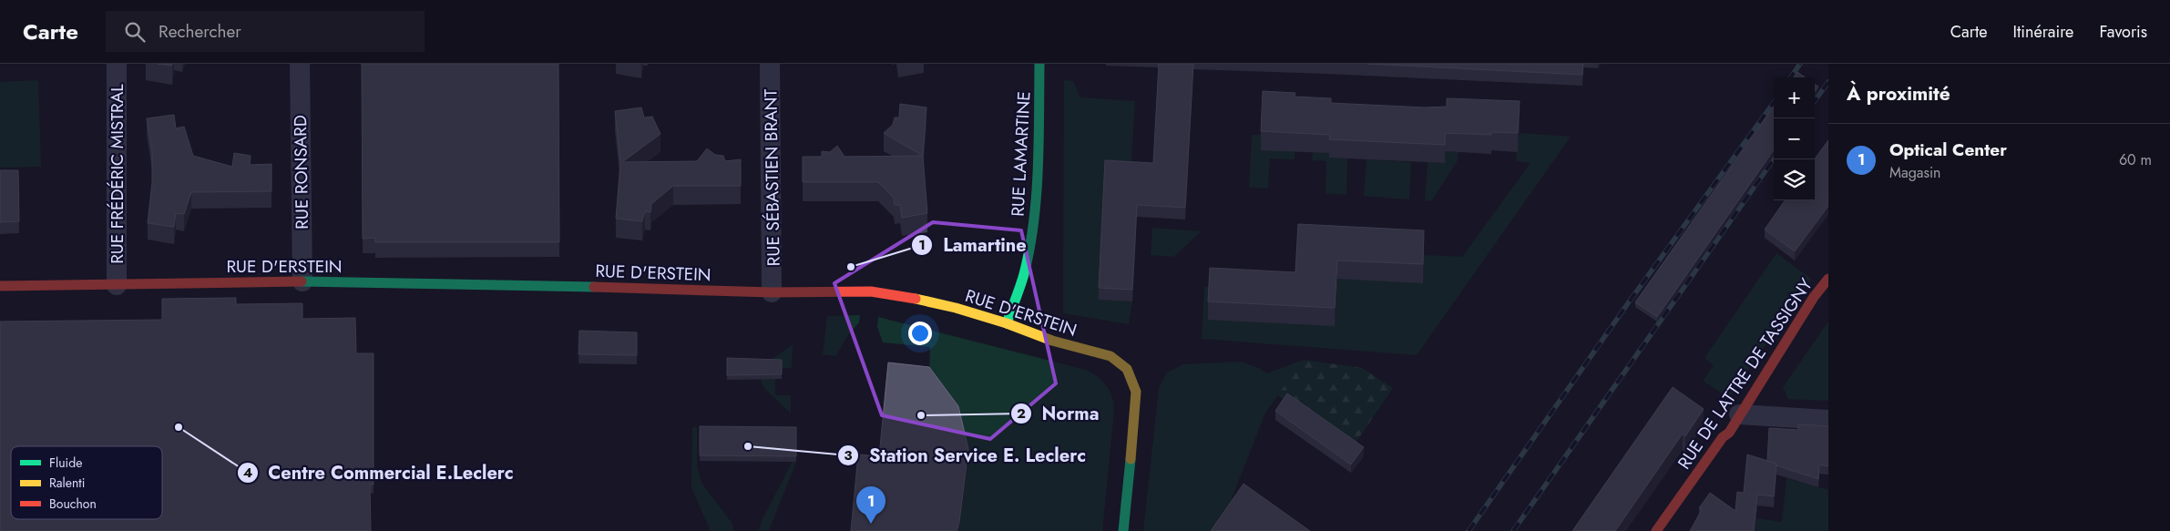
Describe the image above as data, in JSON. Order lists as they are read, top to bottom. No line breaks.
{"streets":{"street":["RUE LAMARTINE","RUE RONSARD","RUE FRÉDÉRIC MISTRAL","RUE SÉBASTIEN BRANT","RUE D'ERSTEIN","RUE DE LATTRE DE TASSIGNY"]},"crossings":[["RUE LAMARTINE","RUE D'ERSTEIN"],["RUE RONSARD","RUE D'ERSTEIN"],["RUE FRÉDÉRIC MISTRAL","RUE D'ERSTEIN"],["RUE SÉBASTIEN BRANT","RUE D'ERSTEIN"]],"places":["Lamartine","Norma","Centre Commercial E.Leclerc","Station Service E. Leclerc"],"legend":["Fluide","Ralenti","Bouchon"],"page":{"header":"Carte","search":"Rechercher","nav":["Carte","Itinéraire","Favoris"],"heading":"À proximité","map_buttons":["+","−"],"list":[{"mark":"1","name":"Optical Center","note":"Magasin","value":"60 m"}],"pins":"1"}}
